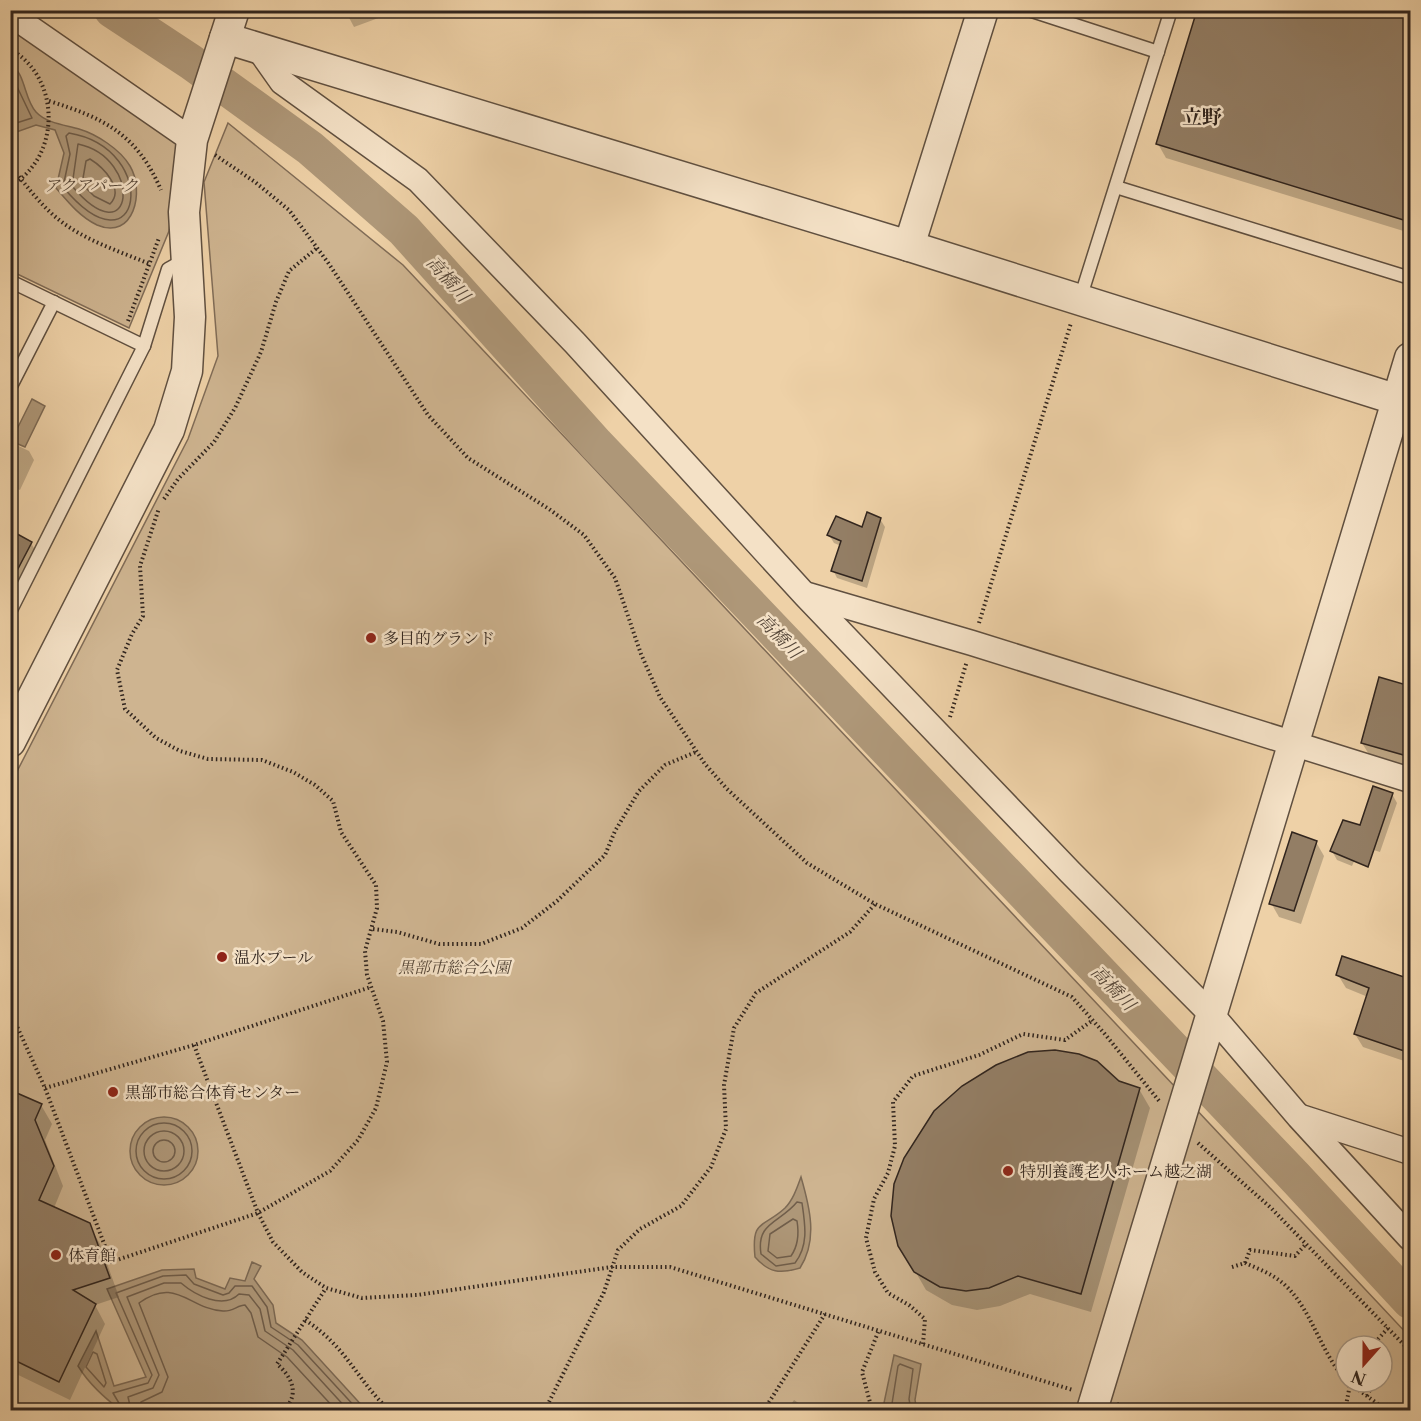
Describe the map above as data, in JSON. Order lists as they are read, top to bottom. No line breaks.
{"districts":["立野"],"water":["高橋川"],"parks":["アクアパーク","黒部市総合公園"],"places":["多目的グランド","温水プール","黒部市総合体育センター","特別養護老人ホーム越之湖","体育館"],"north":"bottom"}
